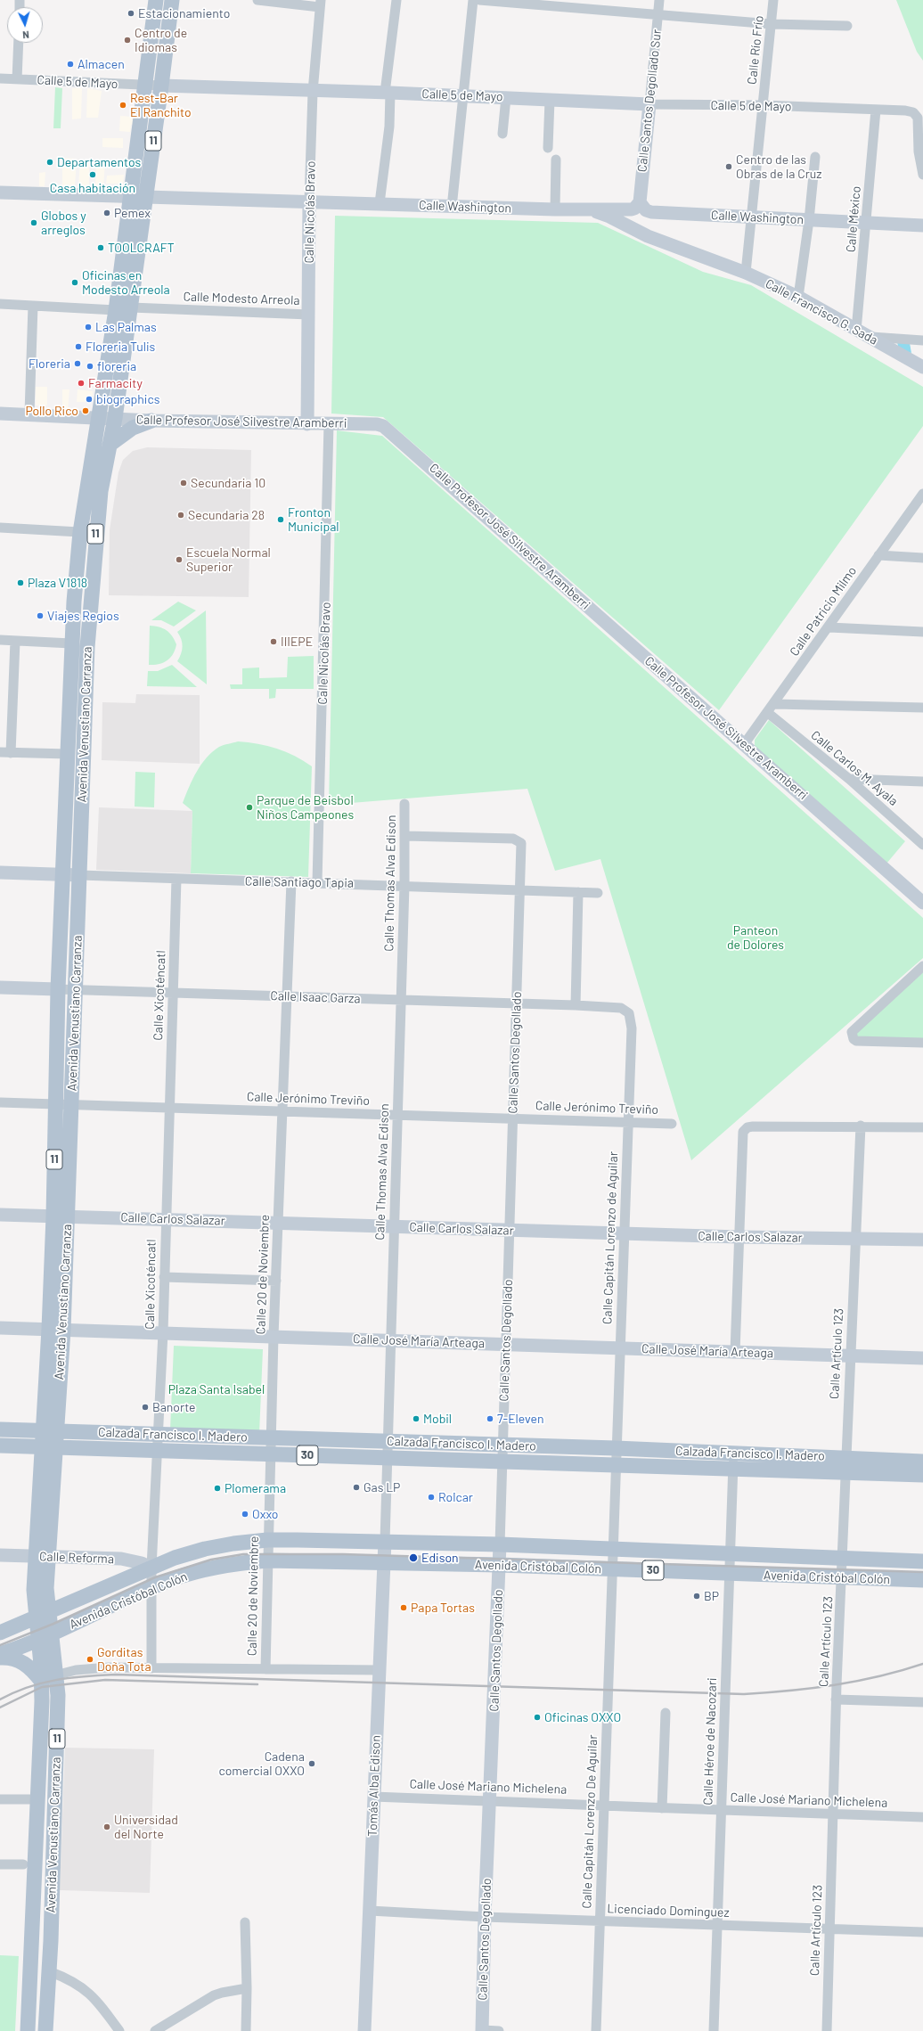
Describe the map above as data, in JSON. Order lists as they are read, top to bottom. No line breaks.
{"streets":{"main road":["11","Avenida Venustiano Carranza","Calzada Francisco I. Madero","30","Avenida Cristóbal Colón"],"street":["Calle Río Frío","Calle 5 de Mayo","Calle Santos Degollado Sur","Calle Washington","Calle Nicolás Bravo","Calle México","Calle Modesto Arreola","Calle Francisco G. Sada","Calle Profesor José Silvestre Aramberri","Calle Patricio Milmo","Calle Carlos M. Ayala","Calle Santiago Tapia","Calle Thomas Alva Edison","Calle Xicoténcatl","Calle Isaac Garza","Calle Santos Degollado","Calle Jerónimo Treviño","Calle Carlos Salazar","Calle Capitán Lorenzo de Aguilar","Calle 20 de Noviembre","Calle José María Arteaga","Calle Artículo 123","Calle Reforma","Calle Héroe de Nacozari","Tomás Alba Edison","Calle José Mariano Michelena","Calle Capitán Lorenzo De Aguilar","Licenciado Dominguez"]},"crossings":[["Calle Río Frío","Calle 5 de Mayo"],["Calle Río Frío","Calle Washington"],["Calle Río Frío","Calle Francisco G. Sada"],["Calle 5 de Mayo","Calle Santos Degollado Sur"],["Calle 5 de Mayo","Calle Nicolás Bravo"],["Calle 5 de Mayo","Calle México"],["Calle 5 de Mayo","Avenida Venustiano Carranza"],["Calle Santos Degollado Sur","Calle Washington"],["Calle Washington","Calle Nicolás Bravo"],["Calle Washington","Calle México"],["Calle Washington","Calle Francisco G. Sada"],["Calle Washington","Avenida Venustiano Carranza"],["Calle Nicolás Bravo","Calle Modesto Arreola"],["Calle Nicolás Bravo","Calle Profesor José Silvestre Aramberri"],["Calle Nicolás Bravo","Calle Santiago Tapia"],["Calle México","Calle Francisco G. Sada"],["Calle Modesto Arreola","Avenida Venustiano Carranza"],["Calle Profesor José Silvestre Aramberri","Calle Patricio Milmo"],["Calle Profesor José Silvestre Aramberri","Avenida Venustiano Carranza"],["Calle Patricio Milmo","Calle Carlos M. Ayala"],["Avenida Venustiano Carranza","Calle Santiago Tapia"],["Avenida Venustiano Carranza","Calle Isaac Garza"],["Avenida Venustiano Carranza","Calle Jerónimo Treviño"],["Avenida Venustiano Carranza","Calle Carlos Salazar"],["Avenida Venustiano Carranza","Calle José María Arteaga"],["Avenida Venustiano Carranza","Calzada Francisco I. Madero"],["Avenida Venustiano Carranza","Calle Reforma"],["Avenida Venustiano Carranza","Avenida Cristóbal Colón"],["Calle Santiago Tapia","Calle Thomas Alva Edison"],["Calle Santiago Tapia","Calle Xicoténcatl"],["Calle Santiago Tapia","Calle Santos Degollado"],["Calle Santiago Tapia","Calle 20 de Noviembre"],["Calle Thomas Alva Edison","Calle Isaac Garza"],["Calle Thomas Alva Edison","Calle Santos Degollado"],["Calle Thomas Alva Edison","Calle Jerónimo Treviño"],["Calle Thomas Alva Edison","Calle Carlos Salazar"],["Calle Thomas Alva Edison","Calle José María Arteaga"],["Calle Thomas Alva Edison","Calzada Francisco I. Madero"],["Calle Thomas Alva Edison","Avenida Cristóbal Colón"],["Calle Thomas Alva Edison","Tomás Alba Edison"],["Calle Xicoténcatl","Calle Isaac Garza"],["Calle Xicoténcatl","Calle Jerónimo Treviño"],["Calle Xicoténcatl","Calle Carlos Salazar"],["Calle Xicoténcatl","Calle José María Arteaga"],["Calle Xicoténcatl","Calzada Francisco I. Madero"],["Calle Xicoténcatl","Calle Reforma"],["Calle Xicoténcatl","Avenida Cristóbal Colón"],["Calle Isaac Garza","Calle Santos Degollado"],["Calle Isaac Garza","Calle Capitán Lorenzo de Aguilar"],["Calle Isaac Garza","Calle 20 de Noviembre"],["Calle Santos Degollado","Calle Jerónimo Treviño"],["Calle Santos Degollado","Calle Carlos Salazar"],["Calle Santos Degollado","Calle José María Arteaga"],["Calle Santos Degollado","Calzada Francisco I. Madero"],["Calle Santos Degollado","Avenida Cristóbal Colón"],["Calle Santos Degollado","Calle José Mariano Michelena"],["Calle Santos Degollado","Licenciado Dominguez"],["Calle Jerónimo Treviño","Calle Capitán Lorenzo de Aguilar"],["Calle Jerónimo Treviño","Calle 20 de Noviembre"],["Calle Carlos Salazar","Calle Capitán Lorenzo de Aguilar"],["Calle Carlos Salazar","Calle 20 de Noviembre"],["Calle Carlos Salazar","Calle Artículo 123"],["Calle Capitán Lorenzo de Aguilar","Calle José María Arteaga"],["Calle Capitán Lorenzo de Aguilar","Calzada Francisco I. Madero"],["Calle Capitán Lorenzo de Aguilar","Calle Capitán Lorenzo De Aguilar"],["Calle 20 de Noviembre","Calle José María Arteaga"],["Calle 20 de Noviembre","Calzada Francisco I. Madero"],["Calle 20 de Noviembre","Avenida Cristóbal Colón"],["Calle José María Arteaga","Calle Artículo 123"],["Calle Artículo 123","Calzada Francisco I. Madero"],["Calle Artículo 123","Avenida Cristóbal Colón"],["Calle Artículo 123","Calle José Mariano Michelena"],["Calle Artículo 123","Licenciado Dominguez"],["Calzada Francisco I. Madero","Calle Héroe de Nacozari"],["Calzada Francisco I. Madero","Calle Capitán Lorenzo De Aguilar"],["Calle Reforma","Avenida Cristóbal Colón"],["Avenida Cristóbal Colón","Calle Héroe de Nacozari"],["Avenida Cristóbal Colón","Tomás Alba Edison"],["Avenida Cristóbal Colón","Calle Capitán Lorenzo De Aguilar"],["Calle Héroe de Nacozari","Calle José Mariano Michelena"],["Calle Héroe de Nacozari","Licenciado Dominguez"],["Tomás Alba Edison","Calle José Mariano Michelena"],["Tomás Alba Edison","Licenciado Dominguez"],["Calle José Mariano Michelena","Calle Capitán Lorenzo De Aguilar"],["Calle Capitán Lorenzo De Aguilar","Licenciado Dominguez"]],"parks":["Panteon de Dolores","Plaza Santa Isabel"],"places":["Estacionamiento","Centro de Idiomas","Almacen","Rest-Bar El Ranchito","Departamentos","Centro de las Obras de la Cruz","Casa habitación","Pemex","Globos y arreglos","TOOLCRAFT","Oficinas en Modesto Arreola","Las Palmas","Floreria Tulis","Floreria","floreria","Farmacity","biographics","Pollo Rico","Secundaria 10","Secundaria 28","Fronton Municipal","Escuela Normal Superior","Plaza V1818","Viajes Regios","IIIEPE","Parque de Beisbol Niños Campeones","Banorte","Mobil","7-Eleven","Gas LP","Plomerama","Rolcar","Oxxo","Edison","BP","Papa Tortas","Gorditas Doña Tota","Oficinas OXXO","Cadena comercial OXXO","Universidad del Norte"],"north":"bottom"}
